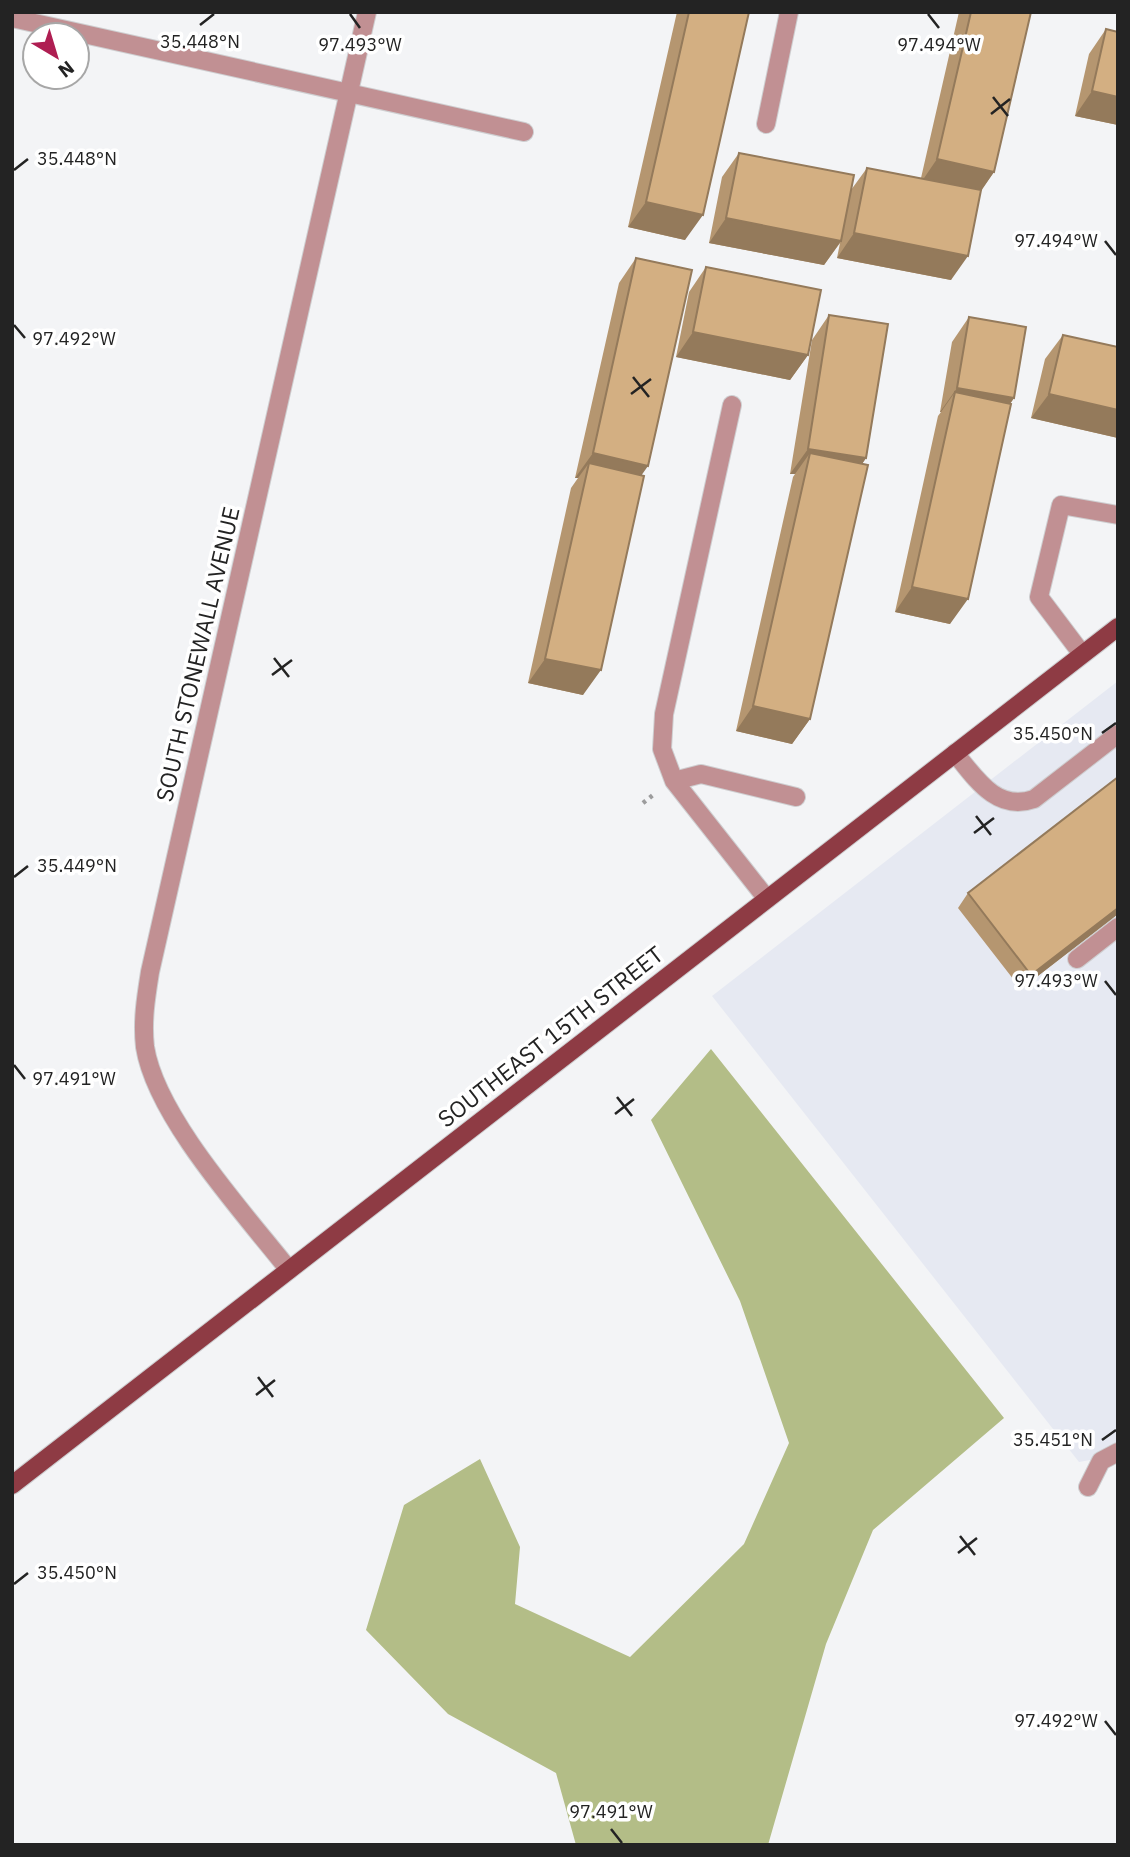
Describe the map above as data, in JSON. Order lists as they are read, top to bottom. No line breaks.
{"streets":{"main road":["SOUTHEAST 15TH STREET"],"street":["SOUTH STONEWALL AVENUE"]},"crossings":[["SOUTH STONEWALL AVENUE","SOUTHEAST 15TH STREET"]],"north":"bottom right","coordinates":["35.448°N","97.493°W","97.494°W","97.492°W","35.450°N","35.449°N","97.491°W","35.451°N"]}
